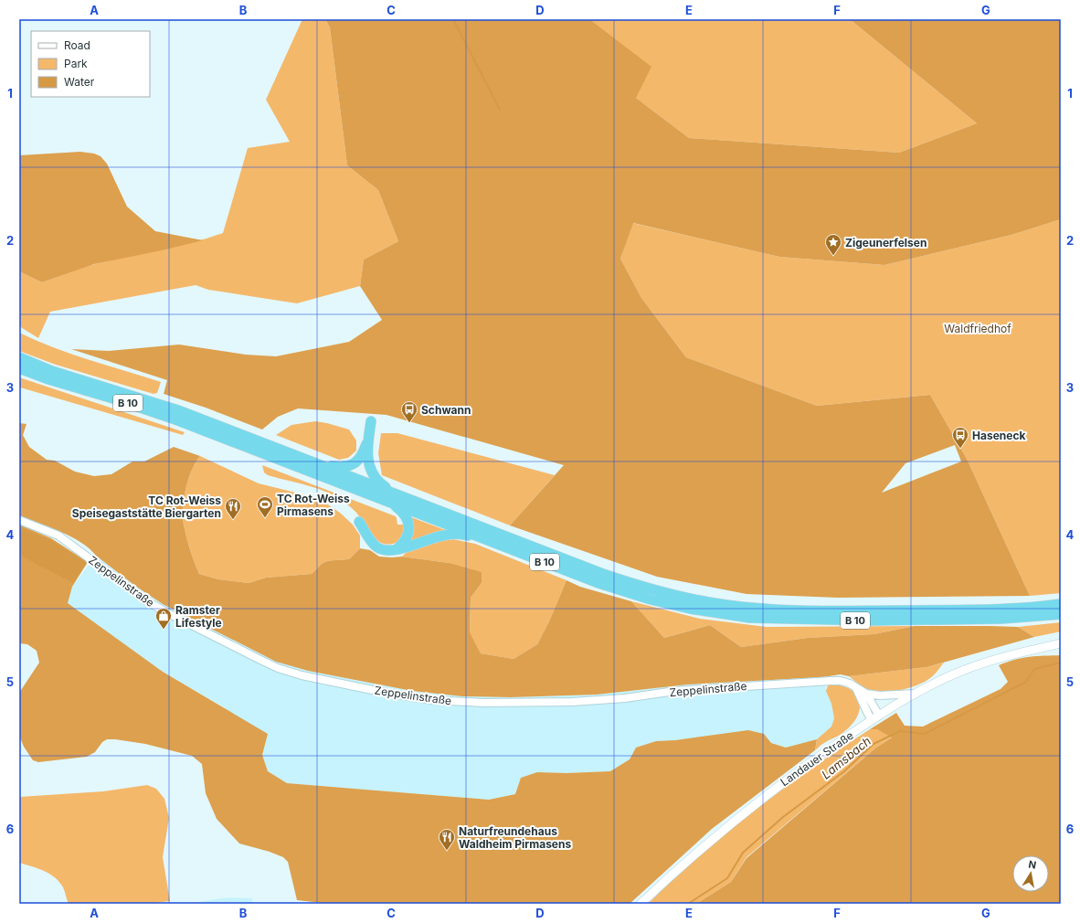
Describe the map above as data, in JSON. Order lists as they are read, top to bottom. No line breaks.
{"streets":{"highway":["B 10"],"main road":["Landauer Straße"],"street":["Zeppelinstraße"]},"water":["Lamsbach"],"parks":["Waldfriedhof"],"places":{"place":["Zigeunerfelsen"],"bus stop":["Schwann","Haseneck"],"sports":["TC Rot-Weiss Pirmasens"],"restaurant":["TC Rot-Weiss Speisegaststätte Biergarten","Naturfreundehaus Waldheim Pirmasens"],"shop":["Ramster Lifestyle"]},"legend":["Road","Park","Water"],"north":"top","grid":{"columns":["A","B","C","D","E","F","G"],"rows":["1","2","3","4","5","6"]}}
